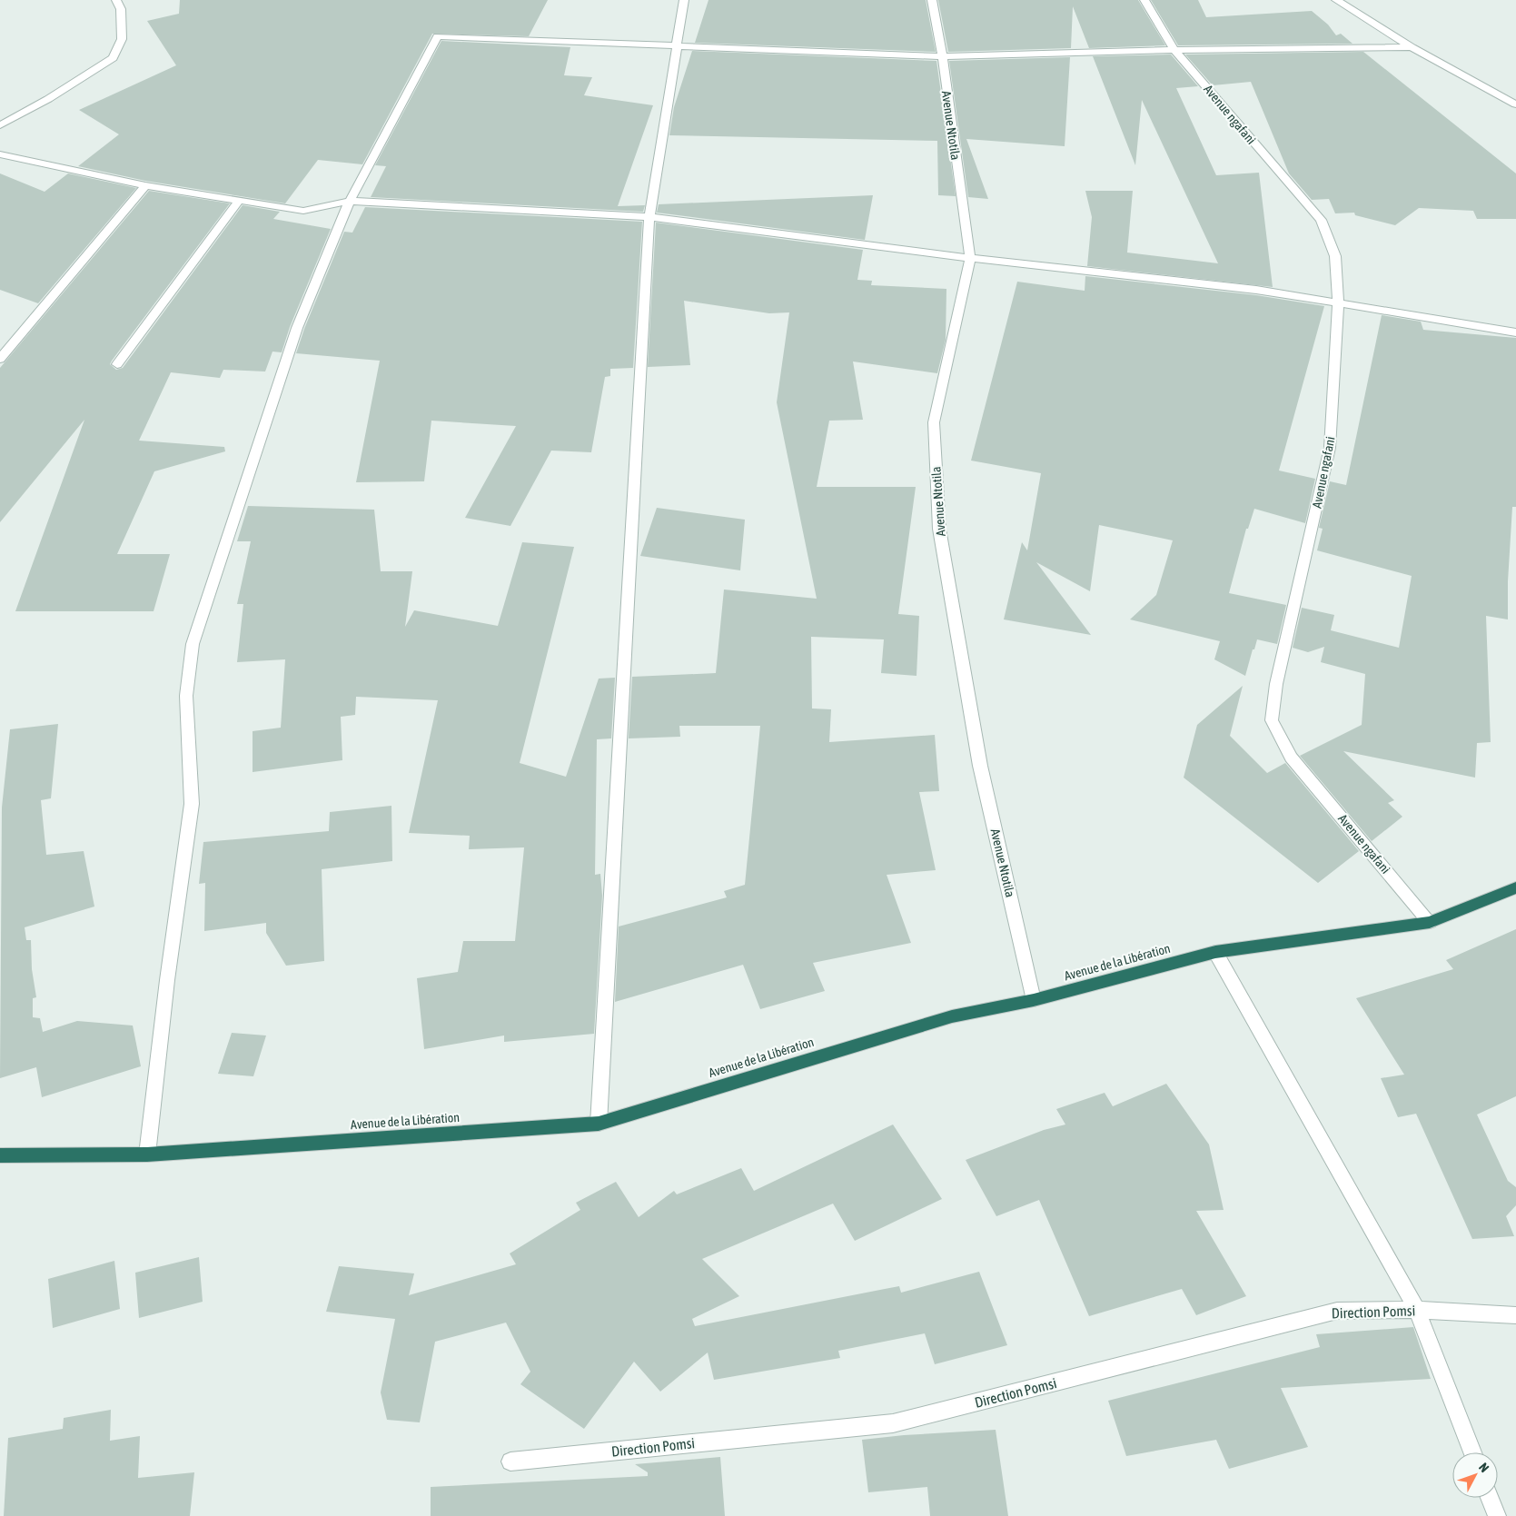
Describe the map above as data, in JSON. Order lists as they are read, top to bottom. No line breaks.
{"streets":{"highway":["Avenue de la Libération"],"street":["Avenue ngafani","Avenue Ntotila","Direction Pomsi"]},"crossings":[["Avenue ngafani","Avenue de la Libération"],["Avenue Ntotila","Avenue de la Libération"]],"north":"top right"}
